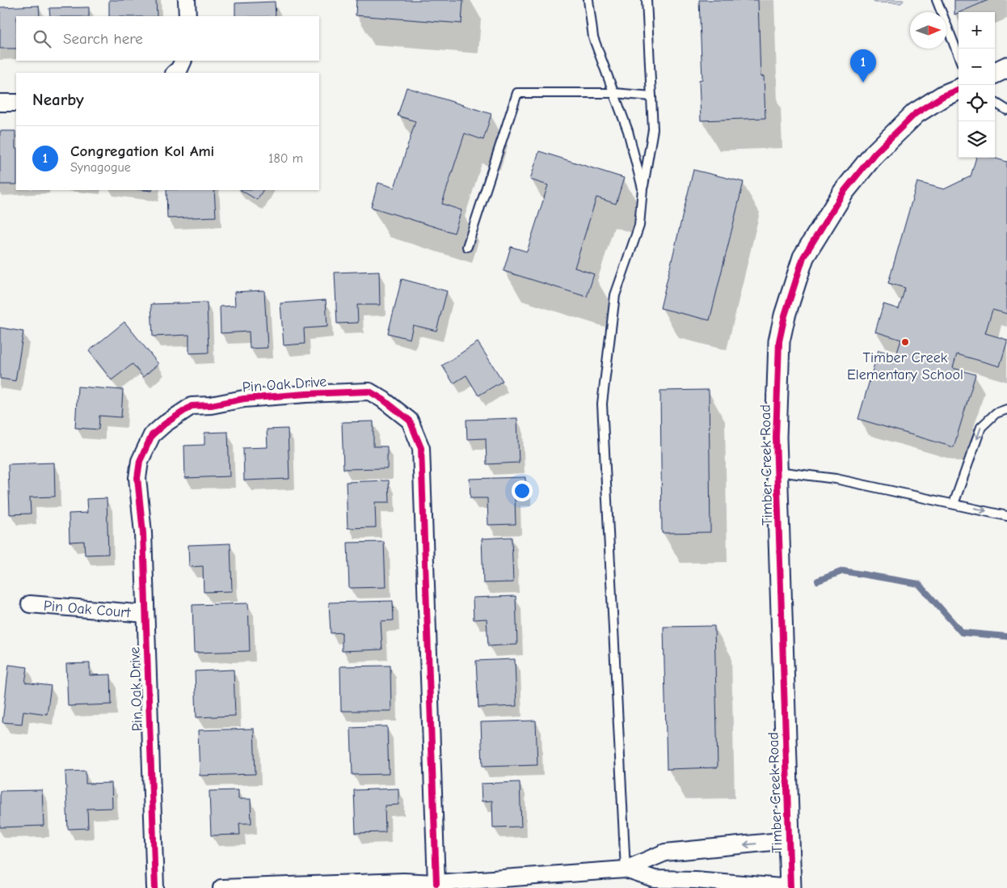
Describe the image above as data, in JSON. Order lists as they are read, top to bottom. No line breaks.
{"streets":{"street":["Pin Oak Drive","Timber Creek Road","Pin Oak Court"]},"crossings":[["Pin Oak Drive","Pin Oak Court"]],"places":["Timber Creek Elementary School"],"north":"right","page":{"map_buttons":["+","−"],"search":"Search here","pins":"1","heading":"Nearby","list":[{"mark":"1","name":"Congregation Kol Ami","note":"Synagogue","value":"180 m"}]}}
